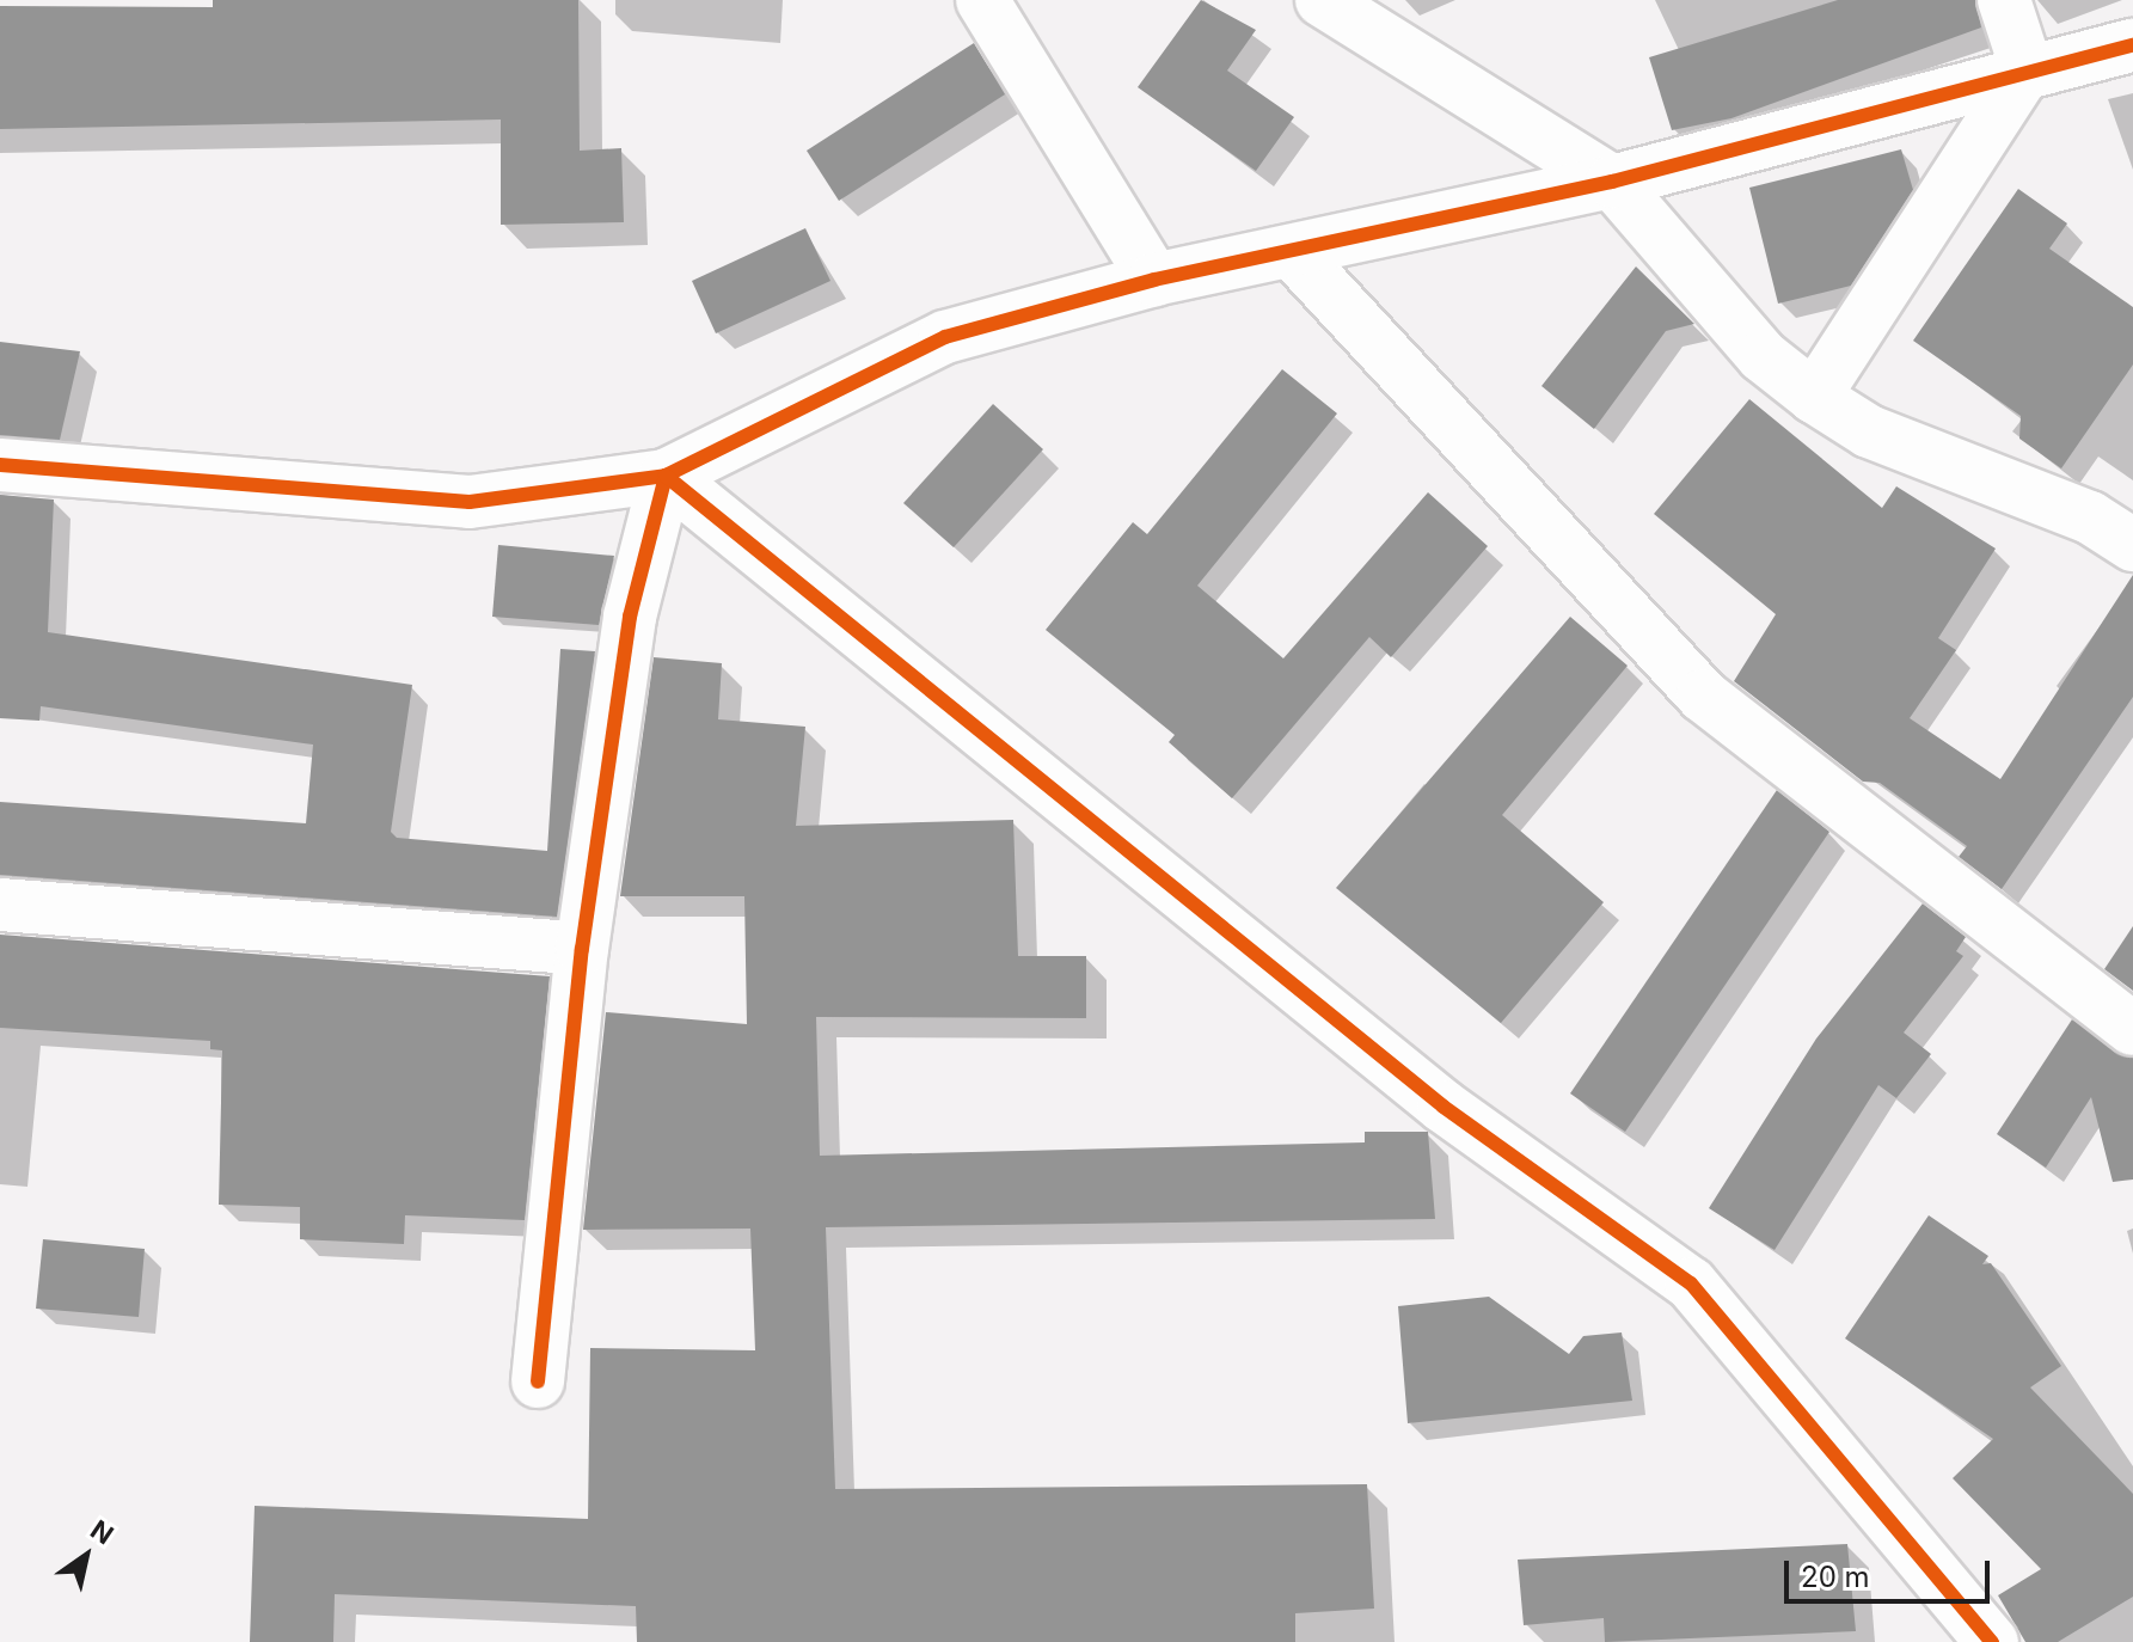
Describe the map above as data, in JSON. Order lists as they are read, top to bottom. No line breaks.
{"scale_bar":"20 m","north":"top right"}
